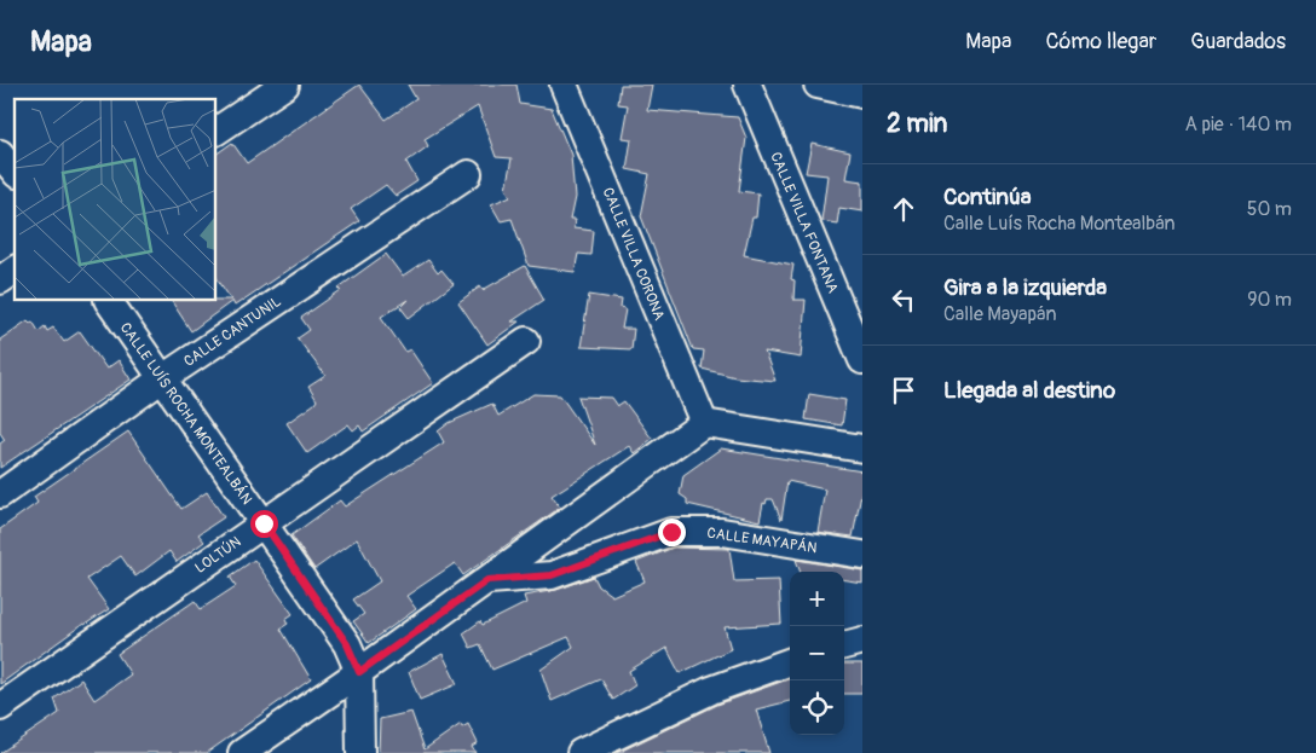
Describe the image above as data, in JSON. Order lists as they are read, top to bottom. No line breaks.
{"streets":{"street":["CALLE VILLA FONTANA","CALLE VILLA CORONA","CALLE CANTUNIL","CALLE LUÍS ROCHA MONTEALBÁN","CALLE MAYAPÁN","LOLTÚN"]},"crossings":[["CALLE CANTUNIL","CALLE LUÍS ROCHA MONTEALBÁN"],["CALLE LUÍS ROCHA MONTEALBÁN","LOLTÚN"]],"page":{"header":"Mapa","nav":["Mapa","Cómo llegar","Guardados"],"heading":["2 min","A pie · 140 m"],"list":[["Continúa","Calle Luís Rocha Montealbán","50 m"],["Gira a la izquierda","Calle Mayapán","90 m"],"Llegada al destino"],"map_buttons":["+","−"]}}
